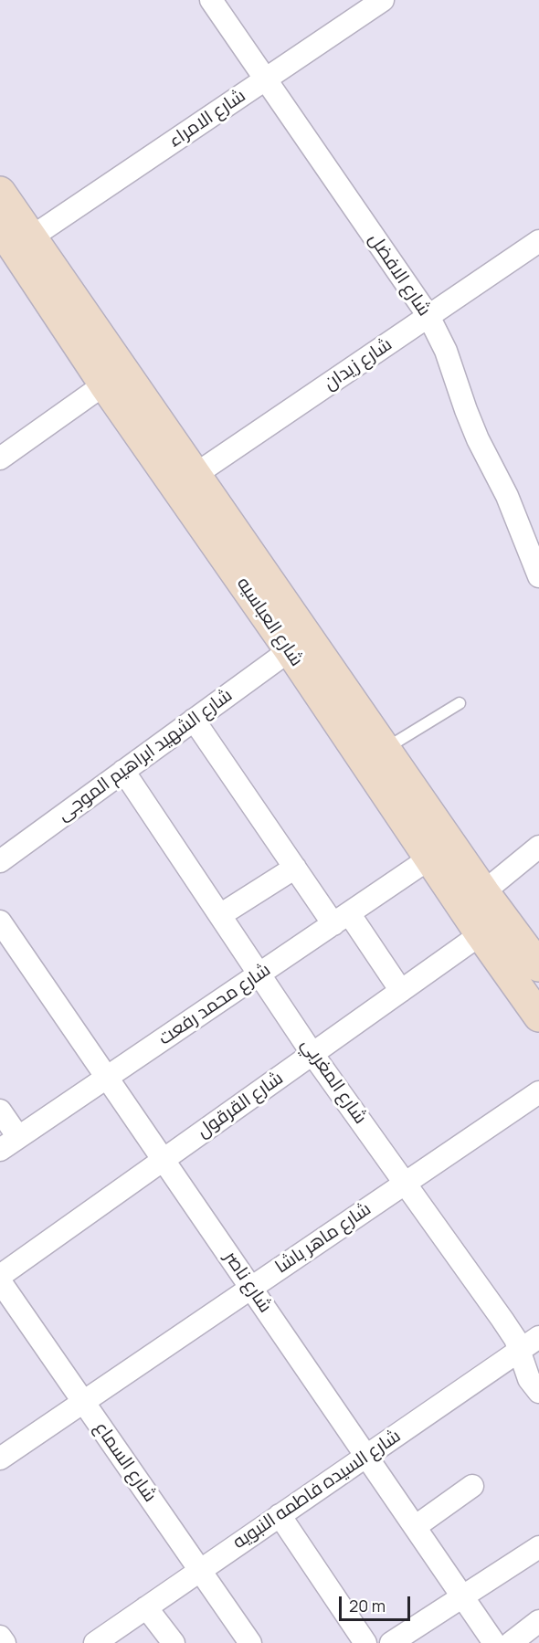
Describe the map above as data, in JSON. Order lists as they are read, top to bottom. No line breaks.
{"streets":{"main road":["شارع العباسيه"],"street":["شارع الامراء","شارع الافضل","شارع زيدان","شارع الشهيد ابراهيم الموجى","شارع محمد رفعت","شارع المغربي","شارع القرقول","شارع ماهر باشا","شارع ناصر","شارع السماع","شارع السيده فاطمه النبويه"]},"crossings":[["شارع الامراء","شارع الافضل"],["شارع الامراء","شارع العباسيه"],["شارع الافضل","شارع زيدان"],["شارع زيدان","شارع العباسيه"],["شارع العباسيه","شارع الشهيد ابراهيم الموجى"],["شارع العباسيه","شارع محمد رفعت"],["شارع العباسيه","شارع القرقول"],["شارع الشهيد ابراهيم الموجى","شارع المغربي"],["شارع محمد رفعت","شارع المغربي"],["شارع محمد رفعت","شارع ناصر"],["شارع المغربي","شارع القرقول"],["شارع المغربي","شارع ماهر باشا"],["شارع المغربي","شارع السيده فاطمه النبويه"],["شارع القرقول","شارع ناصر"],["شارع ماهر باشا","شارع ناصر"],["شارع ماهر باشا","شارع السماع"],["شارع ناصر","شارع السيده فاطمه النبويه"],["شارع السماع","شارع السيده فاطمه النبويه"]],"scale_bar":"20 m"}
